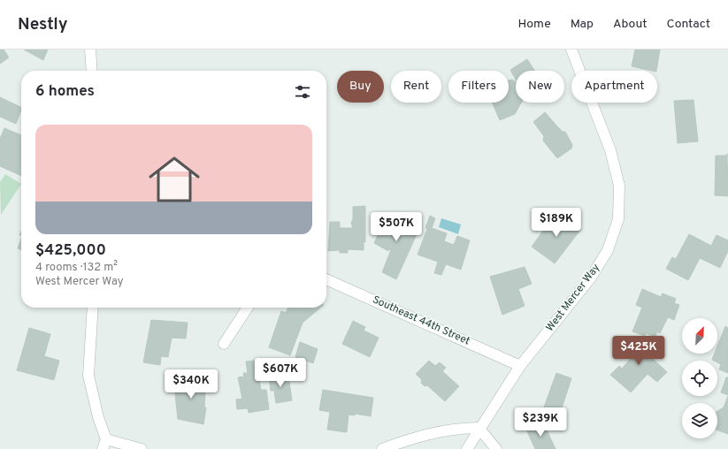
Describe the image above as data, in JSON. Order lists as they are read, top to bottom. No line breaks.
{"streets":{"street":["West Mercer Way","Southeast 44th Street"]},"crossings":[["West Mercer Way","Southeast 44th Street"]],"north":"top right","page":{"header":"Nestly","nav":["Home","Map","About","Contact"],"chip":["Buy","Rent","Filters","New","Apartment"],"heading":"6 homes","list":[{"name":"$425,000","note":"4 rooms · 132 m² · West Mercer Way"}],"price":["$189K","$507K","$425K","$607K","$340K","$239K"]}}
